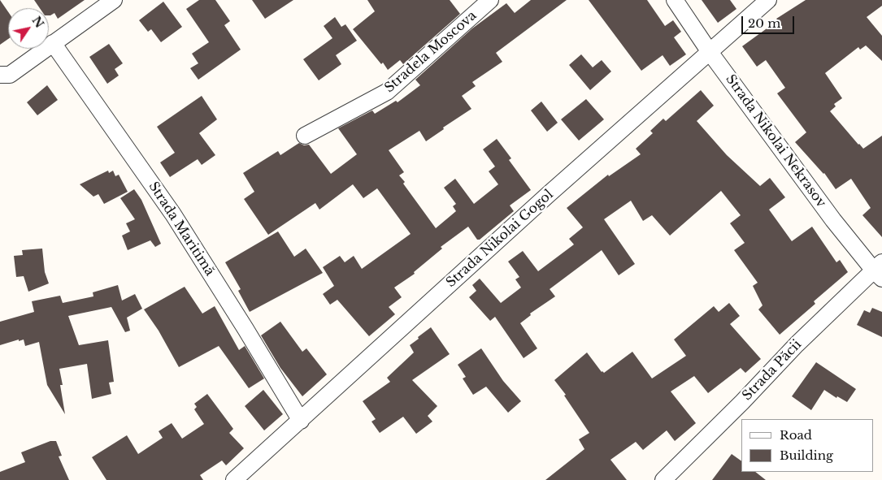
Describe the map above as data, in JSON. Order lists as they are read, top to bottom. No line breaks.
{"streets":{"street":["Stradela Moscova","Strada Nikolai Nekrasov","Strada Maritimă","Strada Nikolai Gogol","Strada Păcii"]},"crossings":[["Strada Nikolai Nekrasov","Strada Nikolai Gogol"],["Strada Nikolai Nekrasov","Strada Păcii"],["Strada Maritimă","Strada Nikolai Gogol"]],"legend":["Road","Building"],"scale_bar":"20 m","north":"top right"}
